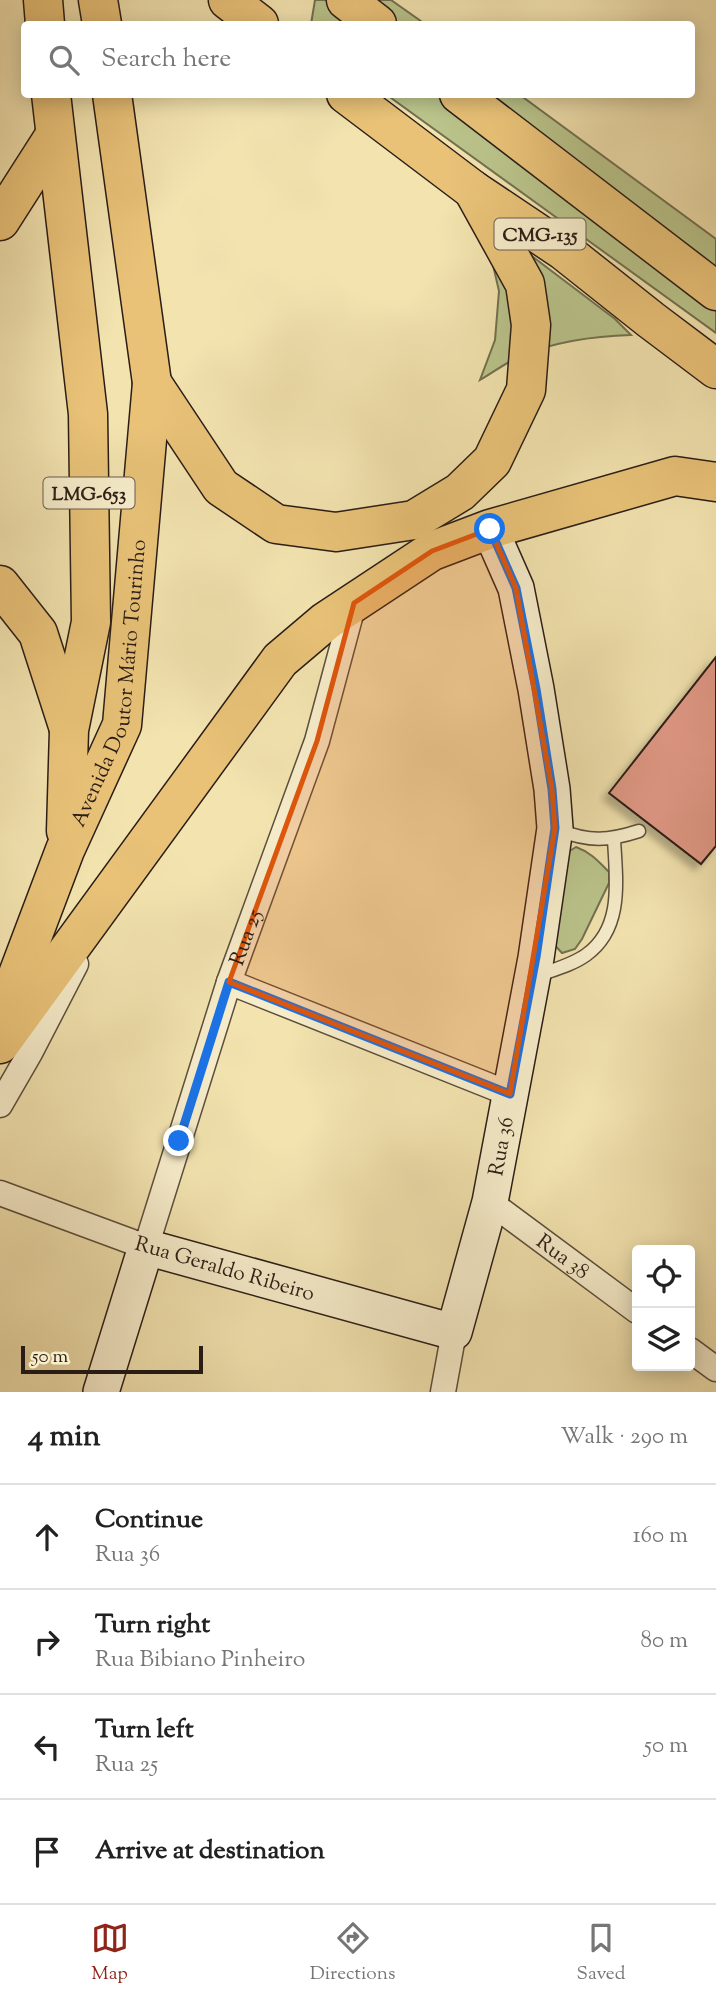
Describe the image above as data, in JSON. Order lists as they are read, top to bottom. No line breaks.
{"streets":{"highway":["CMG-135","LMG-653","Avenida Doutor Mário Tourinho"],"street":["Rua 25","Rua 36","Rua 38","Rua Geraldo Ribeiro"]},"crossings":[["Rua 25","Rua Geraldo Ribeiro"],["Rua 36","Rua 38"],["Rua 36","Rua Geraldo Ribeiro"]],"scale_bar":"50 m","page":{"search":"Search here","scale":"50 m","heading":["4 min","Walk · 290 m"],"list":[["Continue","Rua 36","160 m"],["Turn right","Rua Bibiano Pinheiro","80 m"],["Turn left","Rua 25","50 m"],"Arrive at destination"],"nav":["Map","Directions","Saved"]}}
